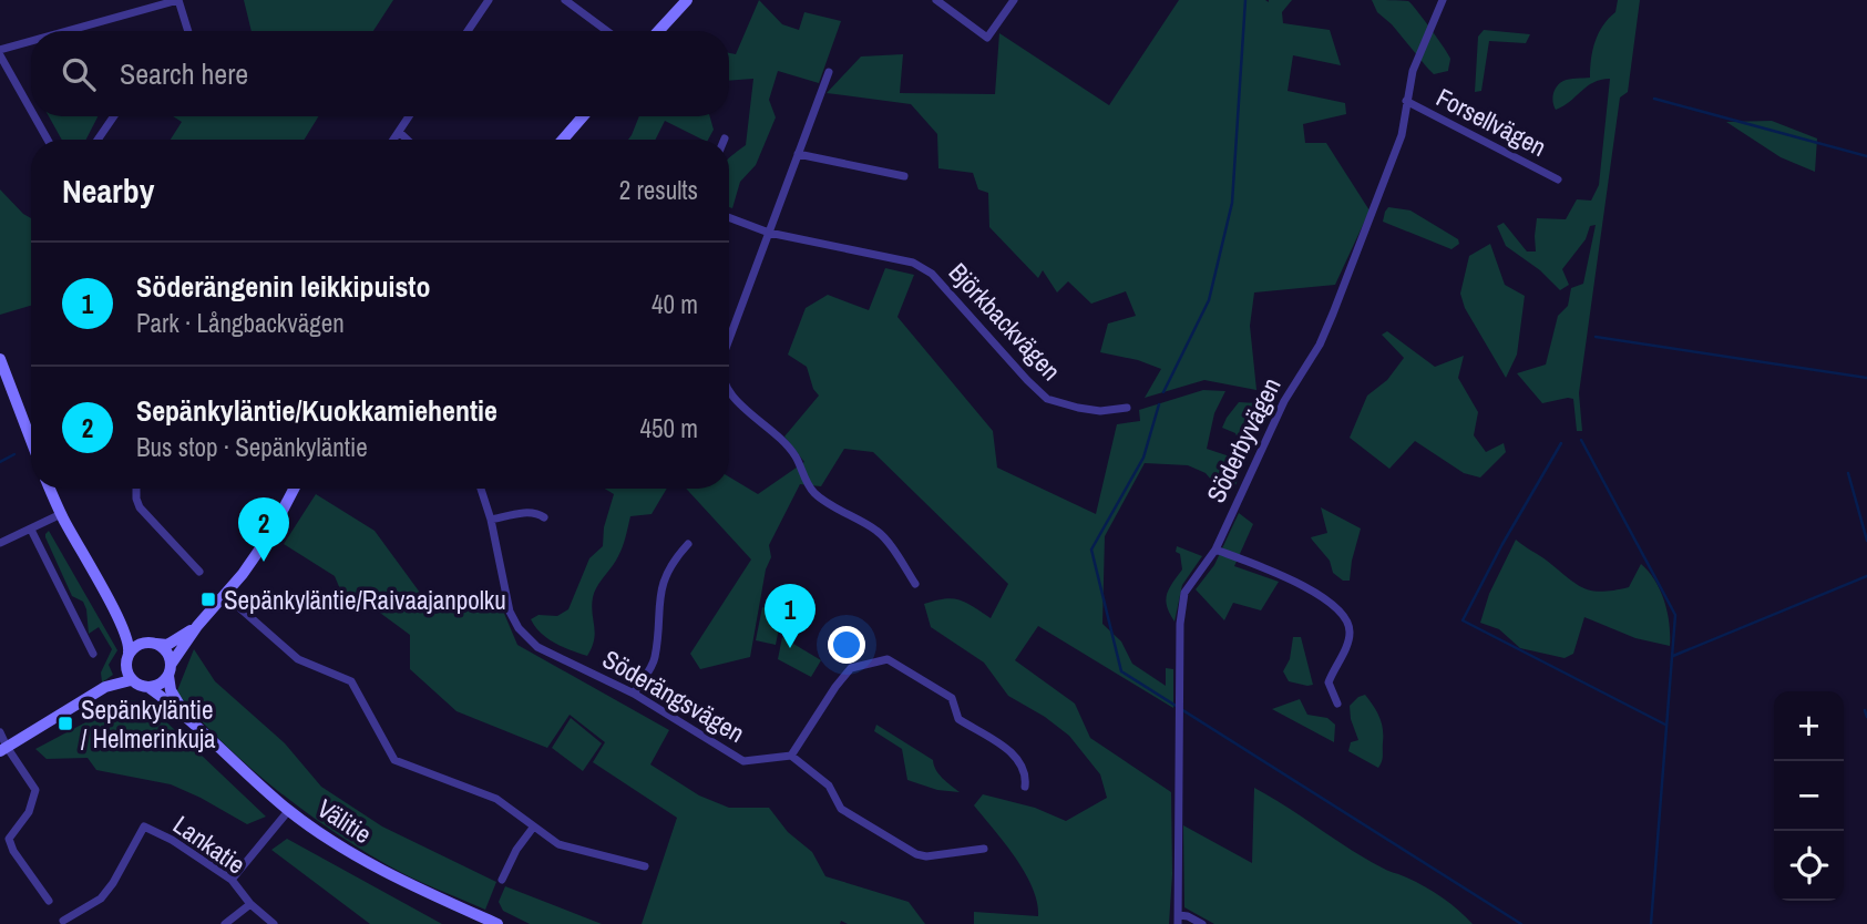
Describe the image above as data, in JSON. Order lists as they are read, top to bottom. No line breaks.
{"streets":{"main road":["Välitie"],"street":["Forsellvägen","Björkbackvägen","Söderbyvägen","Söderängsvägen","Lankatie"]},"crossings":[["Forsellvägen","Söderbyvägen"]],"places":{"transit":["Sepänkyläntie/Raivaajanpolku","Sepänkyläntie / Helmerinkuja"]},"page":{"search":"Search here","heading":["Nearby","2 results"],"list":[{"mark":"1","name":"Söderängenin leikkipuisto","note":"Park · Långbackvägen","value":"40 m"},{"mark":"2","name":"Sepänkyläntie/Kuokkamiehentie","note":"Bus stop · Sepänkyläntie","value":"450 m"}],"pins":["2","1"],"map_buttons":["+","−"]}}
